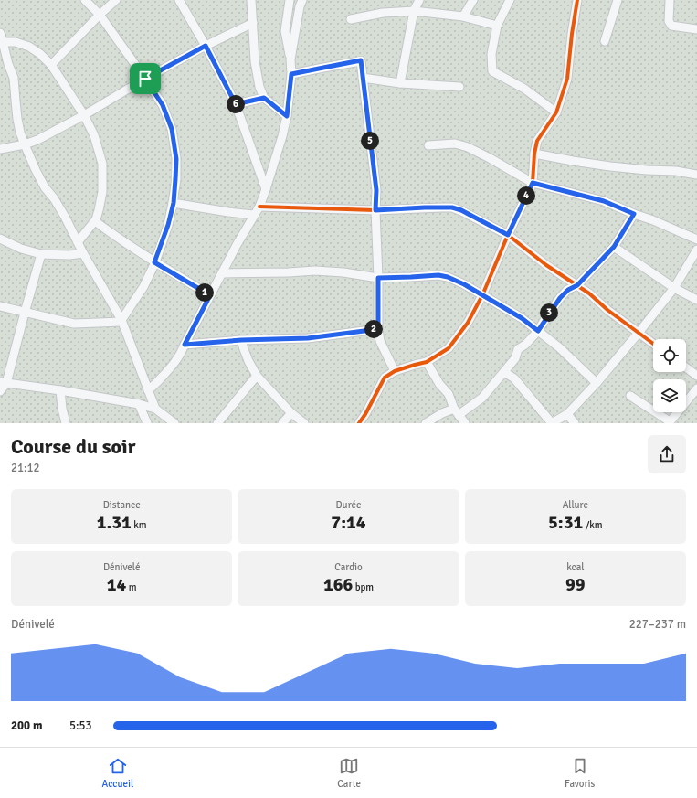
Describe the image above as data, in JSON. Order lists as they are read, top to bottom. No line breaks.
{"page":{"pins":["6","5","4","1","3","2"],"heading":["Course du soir","21:12"],"stats":[["Distance","1.31 km"],["Durée","7:14"],["Allure","5:31 /km"],["Dénivelé","14 m"],["Cardio","166 bpm"],["kcal","99"]],"chart":["Dénivelé","227–237 m"],"list":[{"name":"200 m","note":"5:53"}],"tabs":["Accueil","Carte","Favoris"]}}
